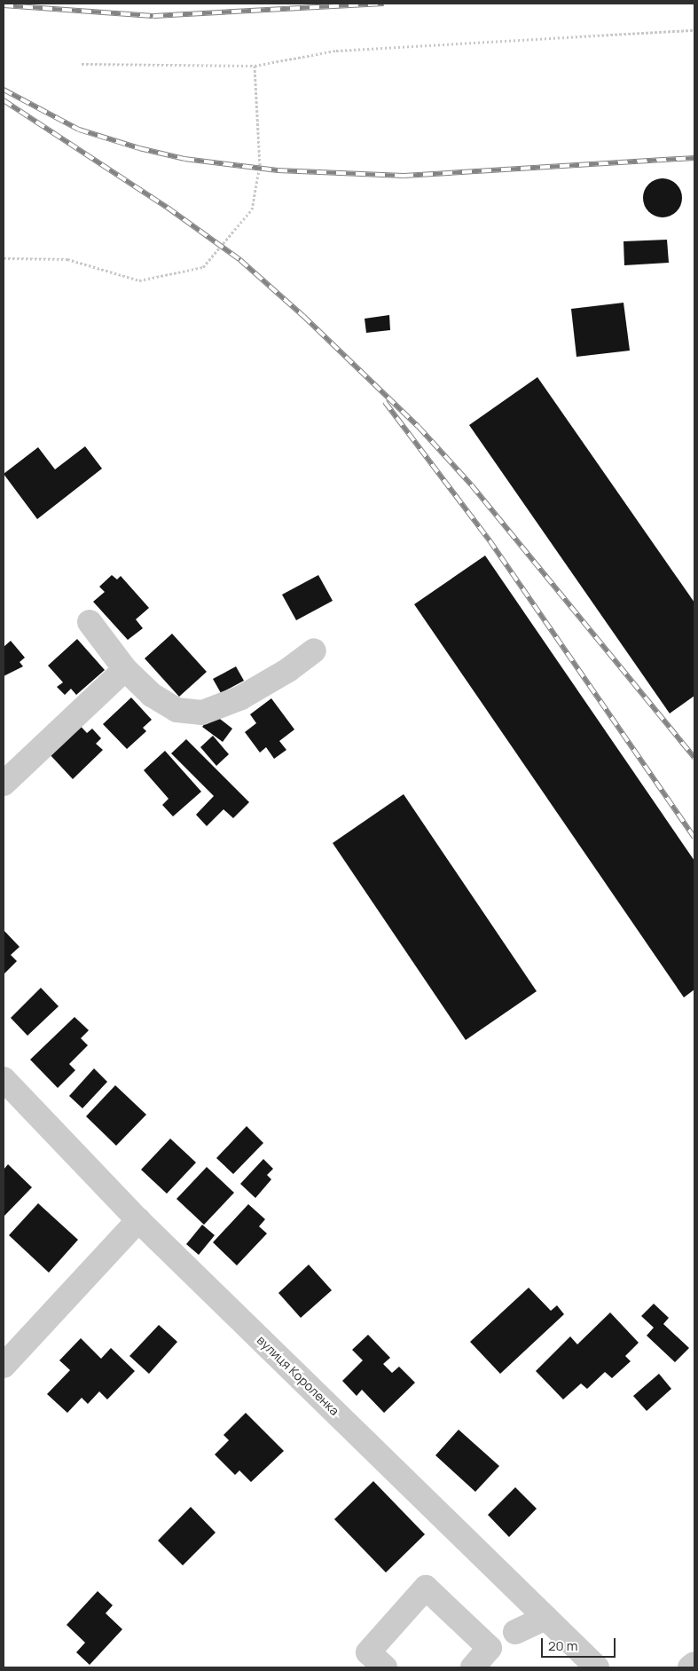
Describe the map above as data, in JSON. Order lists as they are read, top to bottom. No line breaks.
{"streets":{"street":["вулиця Короленка"]},"scale_bar":"20 m"}
